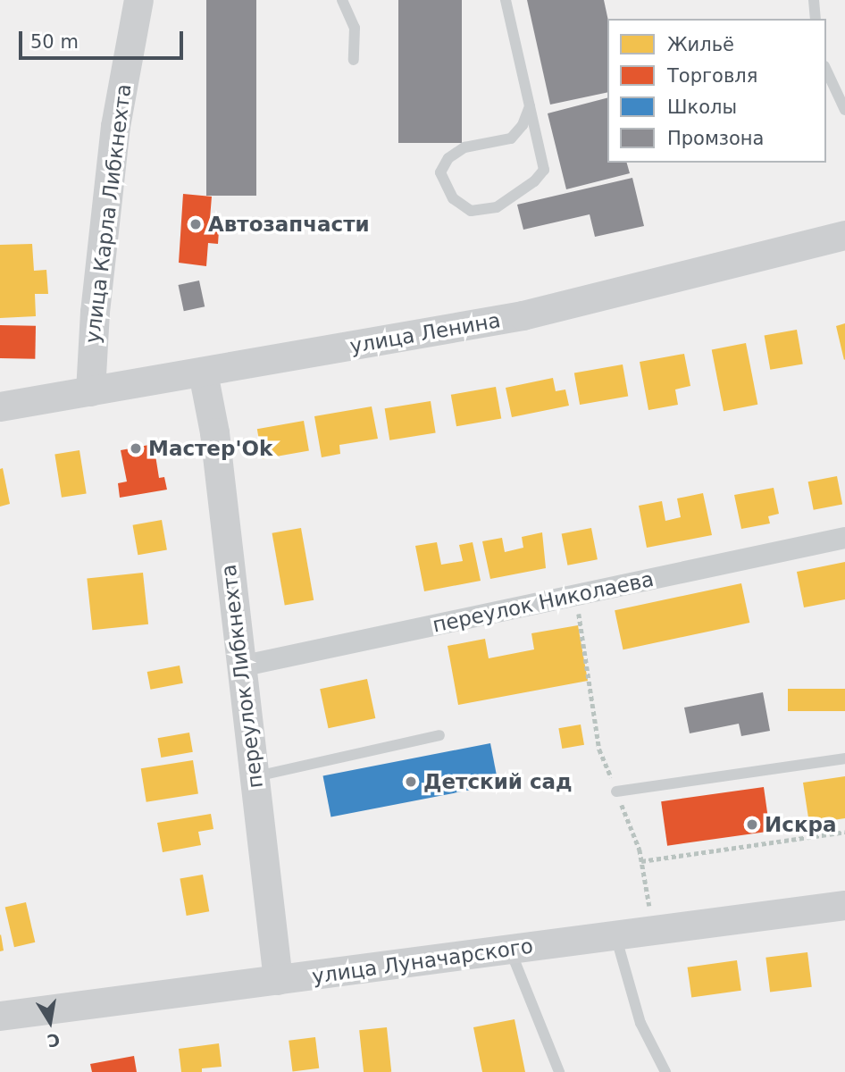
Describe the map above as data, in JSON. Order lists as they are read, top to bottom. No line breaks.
{"streets":{"main road":["улица Карла Либкнехта","улица Ленина","переулок Либкнехта","улица Луначарского"],"street":["переулок Николаева"]},"crossings":[["улица Карла Либкнехта","улица Ленина"],["улица Ленина","переулок Либкнехта"],["переулок Николаева","переулок Либкнехта"],["переулок Либкнехта","улица Луначарского"]],"places":["Автозапчасти","Мастер'Ok","Детский сад","Искра"],"legend":["Жильё","Торговля","Школы","Промзона"],"scale_bar":"50 m","north":"bottom"}
